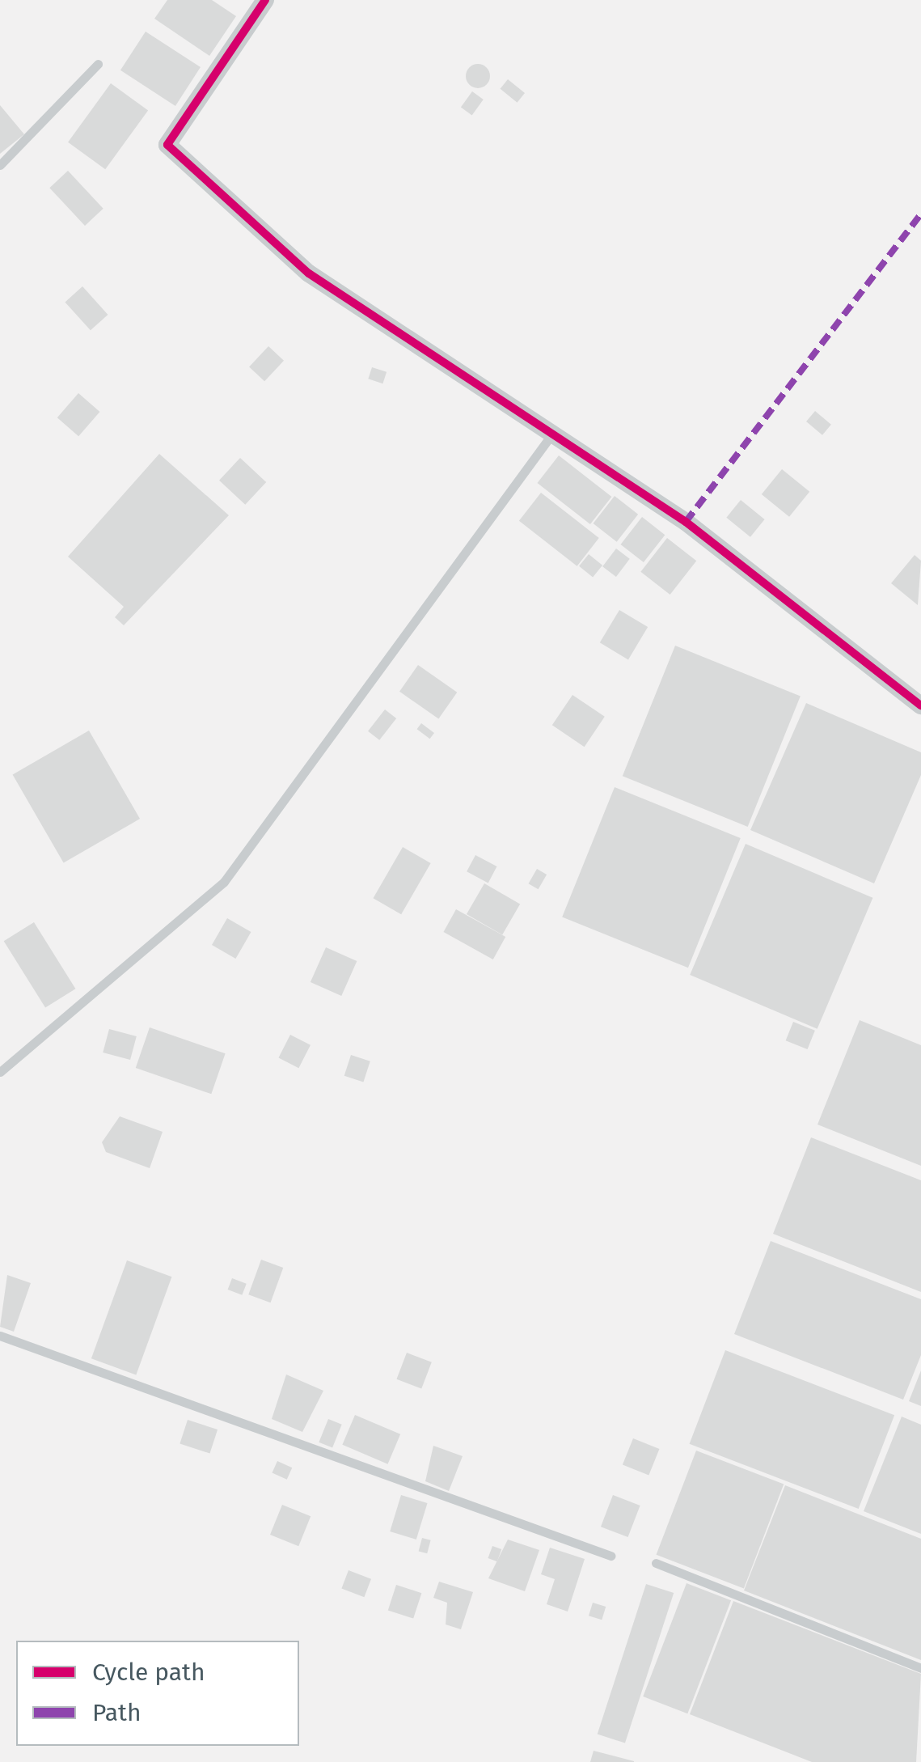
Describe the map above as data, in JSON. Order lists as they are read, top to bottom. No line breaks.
{"legend":["Cycle path","Path"]}
